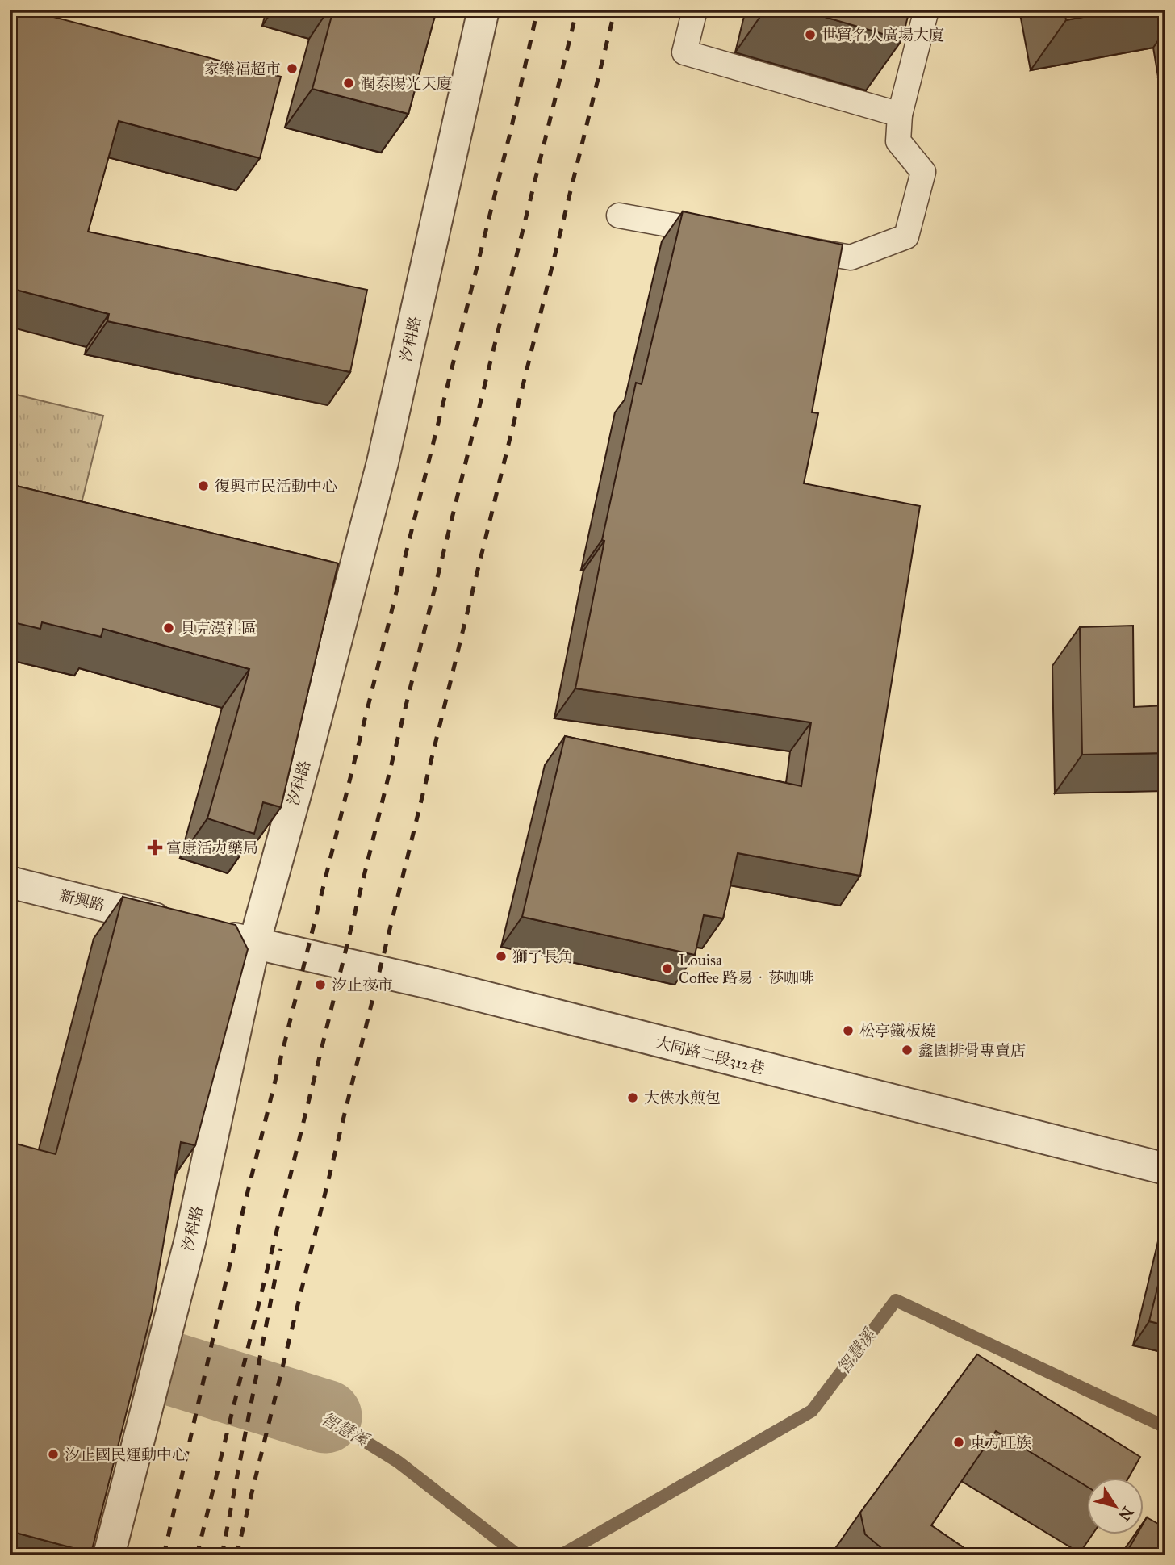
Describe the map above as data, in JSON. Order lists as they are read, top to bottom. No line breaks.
{"streets":{"street":["汐科路","新興路","大同路二段312巷"]},"crossings":[["汐科路","大同路二段312巷"]],"water":["智慧溪"],"places":{"other":["世貿名人廣場大廈","家樂福超市","潤泰陽光天廈","復興市民活動中心","貝克漢社區","獅子長角","Louisa Coffee 路易．莎咖啡","汐止夜市","松亭鐵板燒","鑫園排骨專賣店","大俠水煎包","東方旺族","汐止國民運動中心"],"health":["富康活力藥局"]},"north":"bottom right"}
